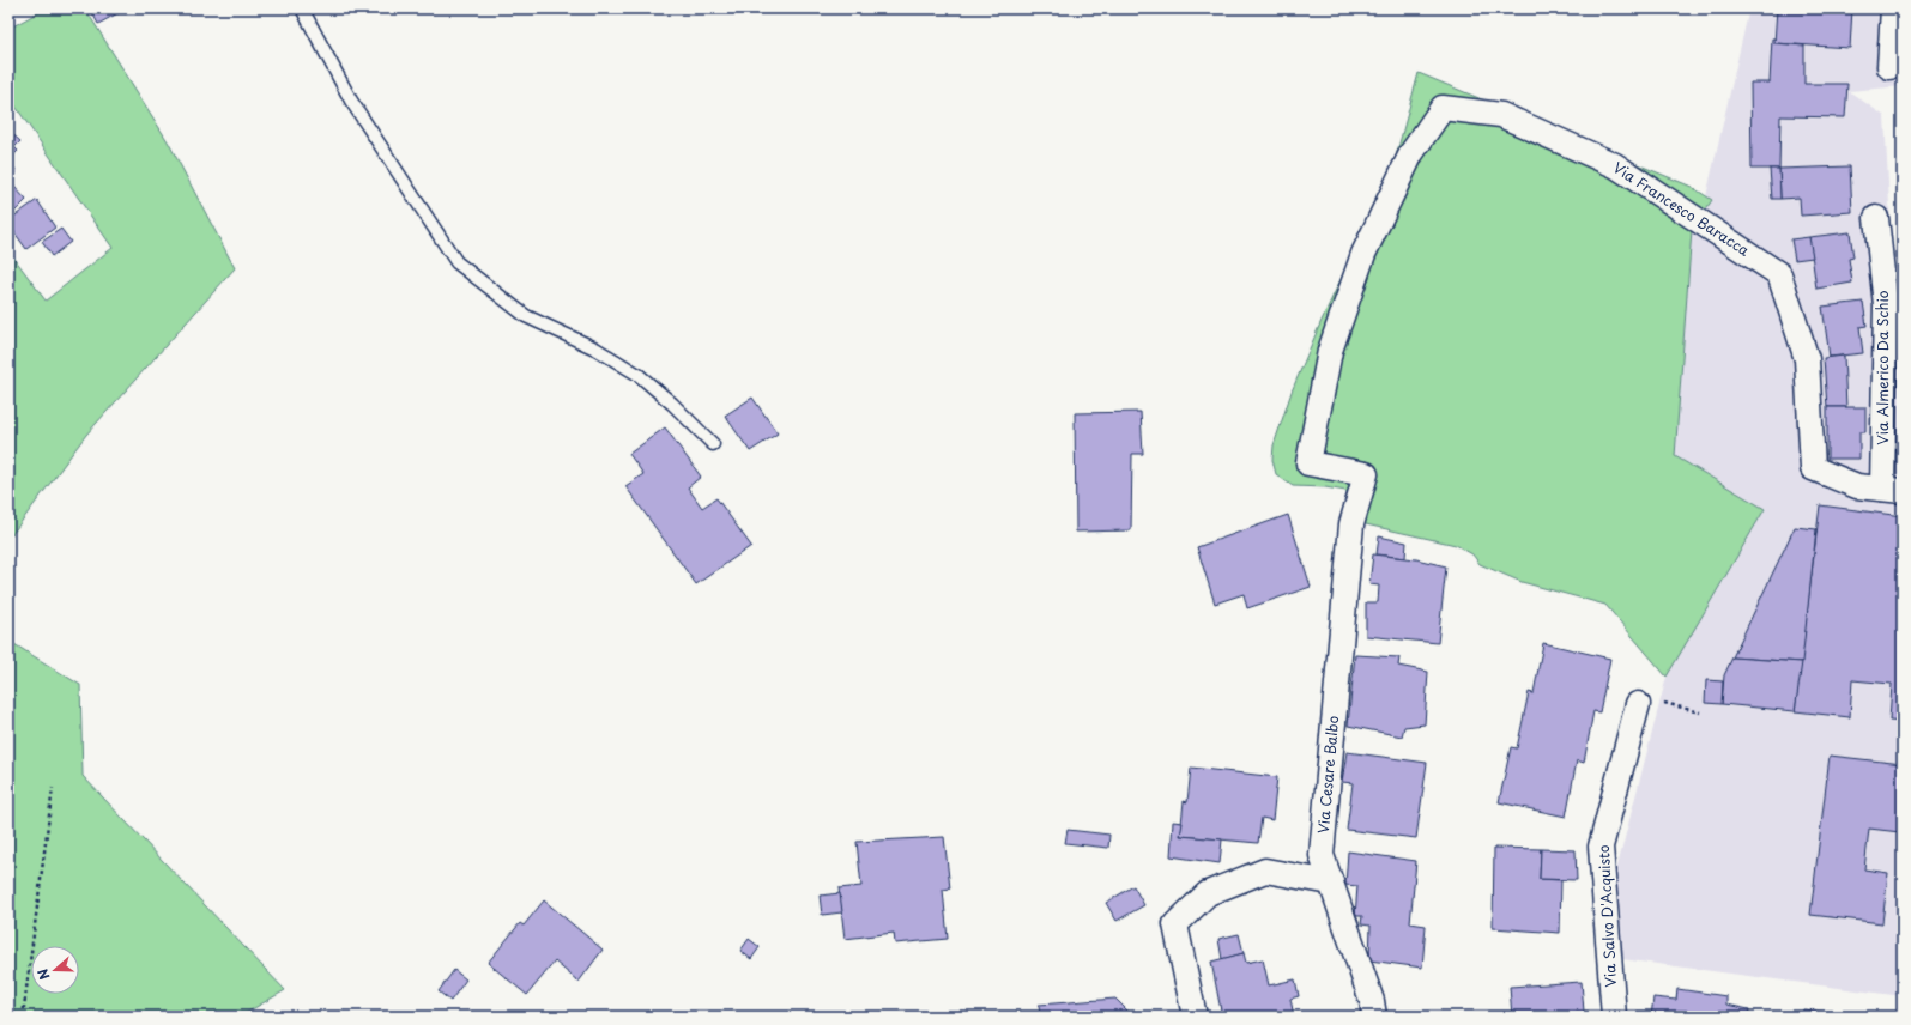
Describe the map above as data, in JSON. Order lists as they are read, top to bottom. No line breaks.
{"streets":{"street":["Via Francesco Baracca","Via Almerico Da Schio","Via Cesare Balbo","Via Salvo D'Acquisto"]},"crossings":[["Via Francesco Baracca","Via Almerico Da Schio"],["Via Francesco Baracca","Via Cesare Balbo"]],"north":"left"}
